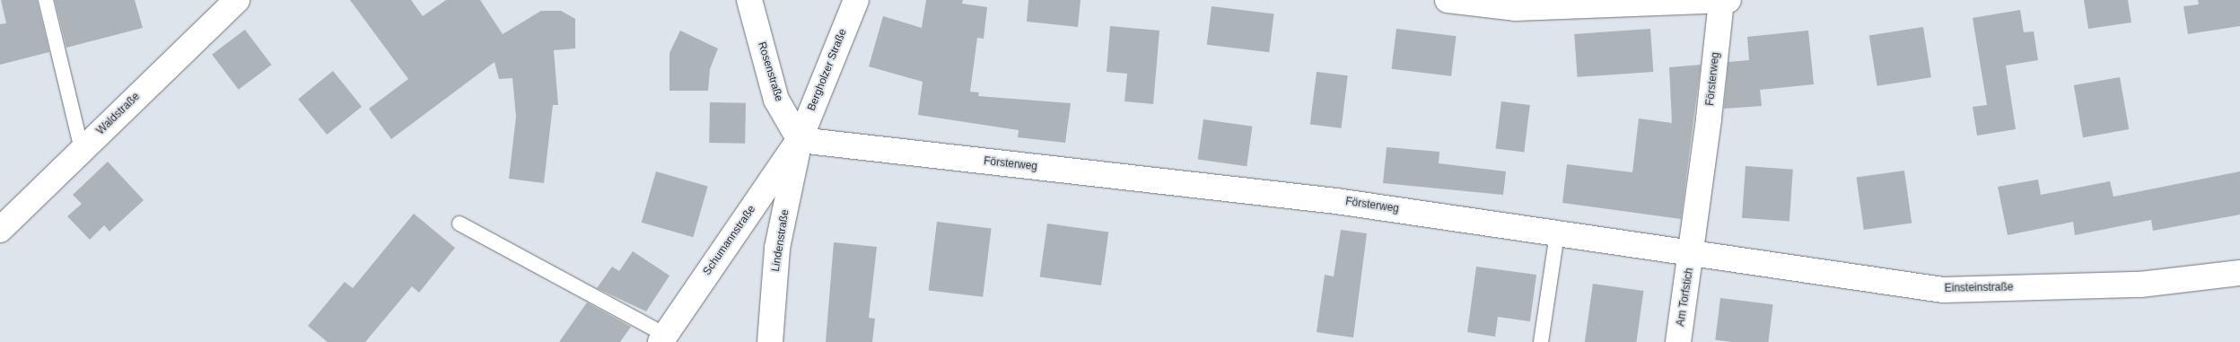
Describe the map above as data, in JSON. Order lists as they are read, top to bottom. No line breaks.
{"streets":{"street":["Bergholzer Straße","Rosenstraße","Försterweg","Waldstraße","Schumannstraße","Lindenstraße","Einsteinstraße","Am Torfstich"]},"crossings":[["Bergholzer Straße","Rosenstraße"],["Bergholzer Straße","Försterweg"],["Bergholzer Straße","Schumannstraße"],["Bergholzer Straße","Lindenstraße"],["Rosenstraße","Försterweg"],["Rosenstraße","Schumannstraße"],["Rosenstraße","Lindenstraße"],["Försterweg","Schumannstraße"],["Försterweg","Lindenstraße"],["Försterweg","Einsteinstraße"],["Försterweg","Am Torfstich"],["Schumannstraße","Lindenstraße"],["Einsteinstraße","Am Torfstich"]]}
